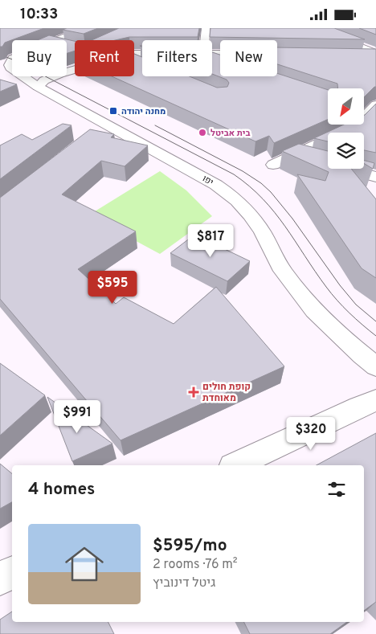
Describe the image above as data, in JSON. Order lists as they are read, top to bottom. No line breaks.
{"streets":{"street":["יפו"]},"places":{"transit":["מחנה יהודה"],"other":["בית אביטל"],"health":["קופת חולים מאוחדת"]},"north":"bottom left","page":{"status":"10:33","chip":["Buy","Rent","Filters","New"],"price":["$817","$595","$991","$320"],"heading":"4 homes","list":[{"name":"$595/mo","note":"2 rooms · 76 m² · גיטל דינוביץ"}]}}
